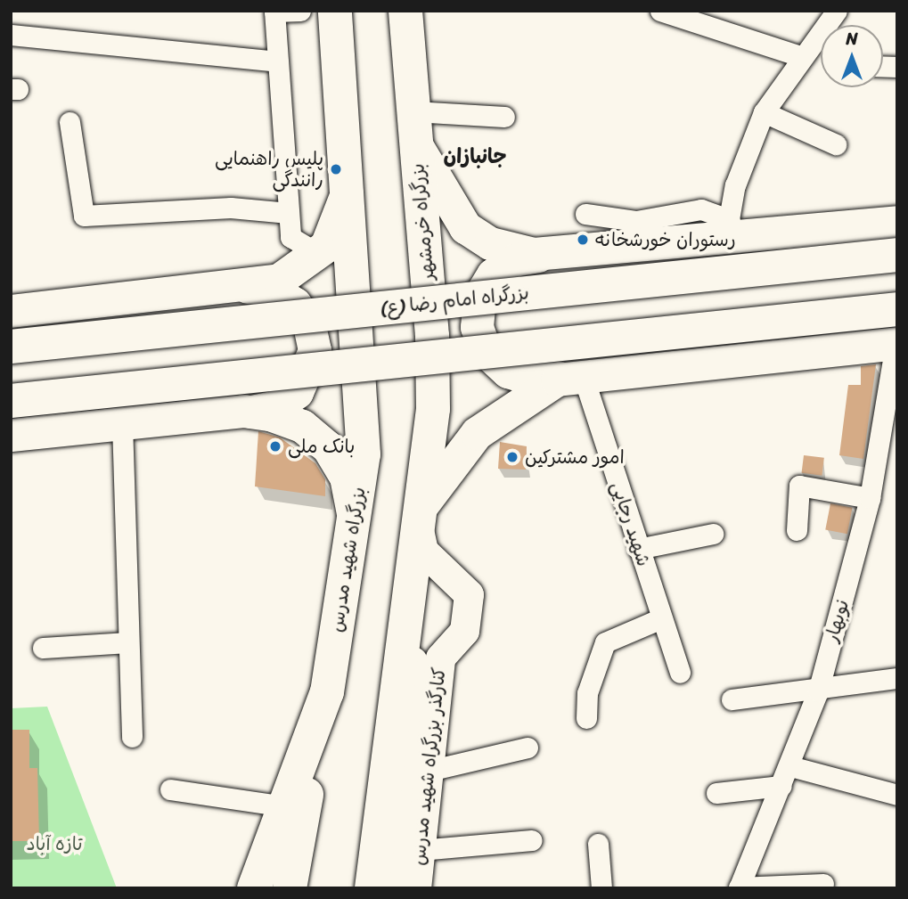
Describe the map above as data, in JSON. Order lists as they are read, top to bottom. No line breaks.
{"streets":{"highway":["بزرگراه خرمشهر","بزرگراه امام رضا (ع)","بزرگراه شهید مدرس"],"street":["شهید رجایی","نوبهار","کنارگذر بزرگراه شهید مدرس"]},"crossings":[["بزرگراه خرمشهر","بزرگراه امام رضا (ع)"],["بزرگراه خرمشهر","کنارگذر بزرگراه شهید مدرس"]],"districts":["جانبازان"],"parks":["تازه آباد"],"places":["پلیس راهنمایی رانندگی","رستوران خورشخانه","بانک ملی","امور مشترکین"],"north":"top"}
